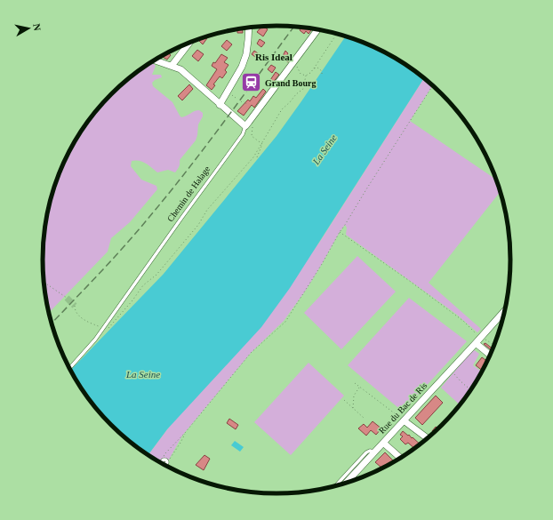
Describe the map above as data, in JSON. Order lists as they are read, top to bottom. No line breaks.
{"streets":{"street":["Chemin de Halage","Rue du Bac de Ris"]},"districts":["Ris Ideal"],"water":["La Seine"],"places":{"station":["Grand Bourg"]},"north":"right"}
